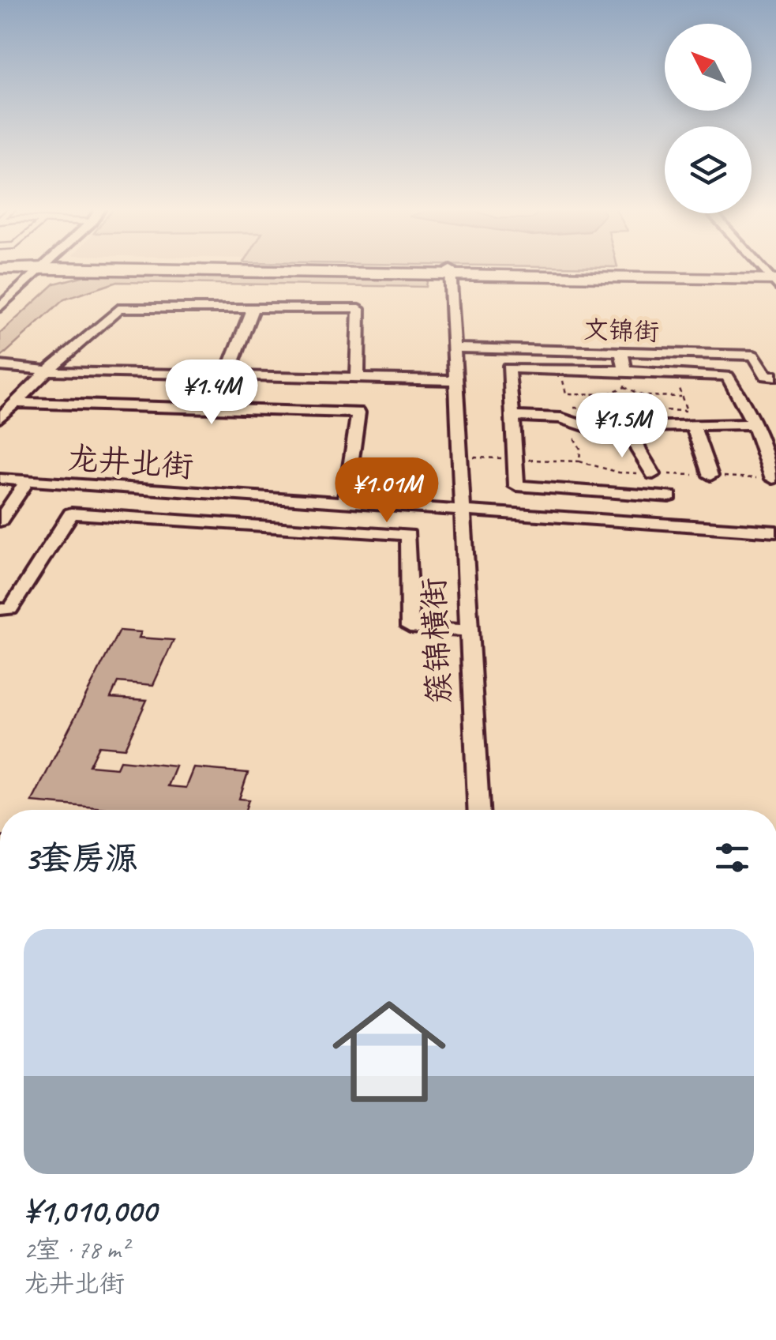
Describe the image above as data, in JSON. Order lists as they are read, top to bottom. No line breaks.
{"streets":{"street":["文锦街","龙井北街","簇锦横街"]},"crossings":[["文锦街","簇锦横街"],["龙井北街","簇锦横街"]],"north":"top left","page":{"price":["¥1.4M","¥1.5M","¥1.01M"],"heading":"3套房源","list":[{"name":"¥1,010,000","note":"2室 · 78 m² · 龙井北街"}]}}
